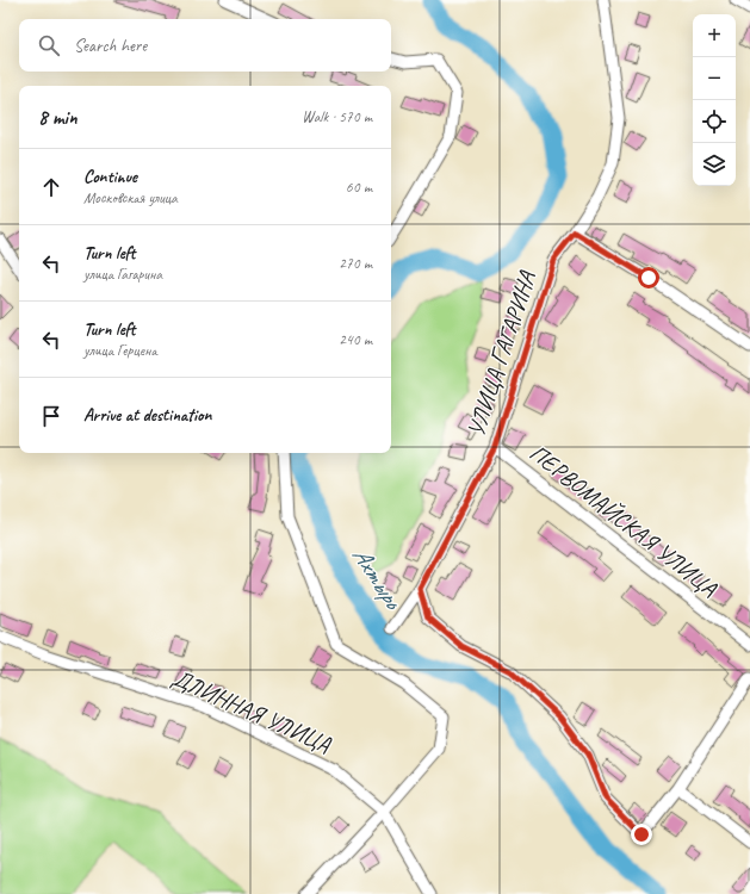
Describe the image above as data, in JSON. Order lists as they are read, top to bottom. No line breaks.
{"streets":{"street":["УЛИЦА ГАГАРИНА","ПЕРВОМАЙСКАЯ УЛИЦА","ДЛИННАЯ УЛИЦА"]},"crossings":[["УЛИЦА ГАГАРИНА","ПЕРВОМАЙСКАЯ УЛИЦА"]],"water":["Ахтырь"],"page":{"map_buttons":["+","−"],"search":"Search here","heading":["8 min","Walk · 570 m"],"list":[["Continue","Московская улица","60 m"],["Turn left","улица Гагарина","270 m"],["Turn left","улица Герцена","240 m"],"Arrive at destination"]}}
